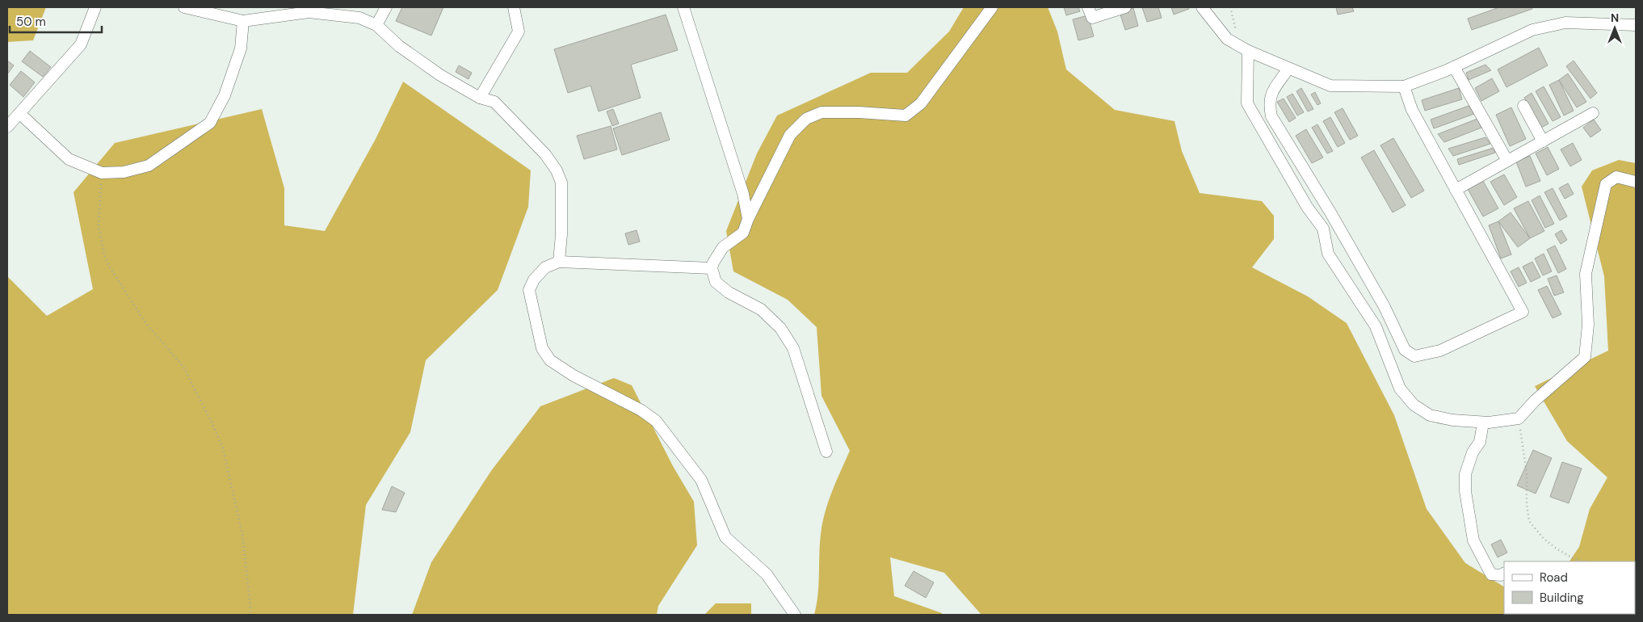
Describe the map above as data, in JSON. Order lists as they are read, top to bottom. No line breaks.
{"legend":["Road","Building"],"scale_bar":"50 m","north":"top"}
